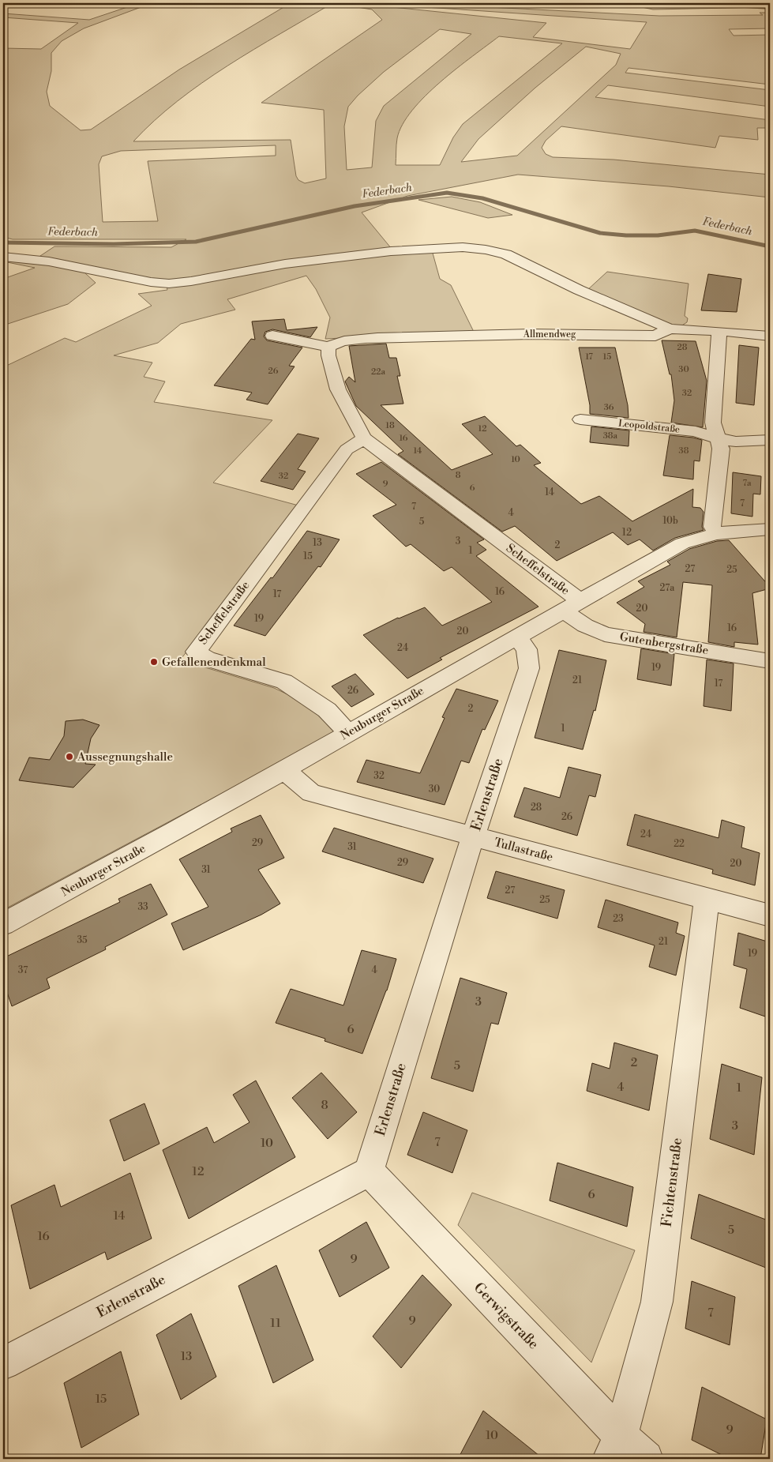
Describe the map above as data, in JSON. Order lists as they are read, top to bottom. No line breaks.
{"streets":{"street":["Allmendweg","Leopoldstraße","Scheffelstraße","Gutenbergstraße","Neuburger Straße","Erlenstraße","Tullastraße","Fichtenstraße","Gerwigstraße"]},"crossings":[["Allmendweg","Scheffelstraße"],["Scheffelstraße","Gutenbergstraße"],["Scheffelstraße","Neuburger Straße"],["Gutenbergstraße","Neuburger Straße"],["Neuburger Straße","Erlenstraße"],["Neuburger Straße","Tullastraße"],["Erlenstraße","Tullastraße"],["Erlenstraße","Gerwigstraße"],["Tullastraße","Fichtenstraße"],["Fichtenstraße","Gerwigstraße"]],"water":["Federbach"],"places":["Gefallenendenkmal","Aussegnungshalle"],"house_numbers":["28","17","15","30","26","22a","32","36","18","12","38a","16","14","38","10","8","32","7a","9","6","14","7","7","4","10b","5","12","3","13","2","1","15","27","25","27a","16","17","20","19","16","20","24","19","21","17","26","2","1","32","30","28","26","24","29","22","31","29","20","31","27","25","33","23","35","21","19","37","4","3","6","2","5","4","1","8","3","7","10","12","6","14","5","16","9","7","9","11","13","15","9","10"]}
